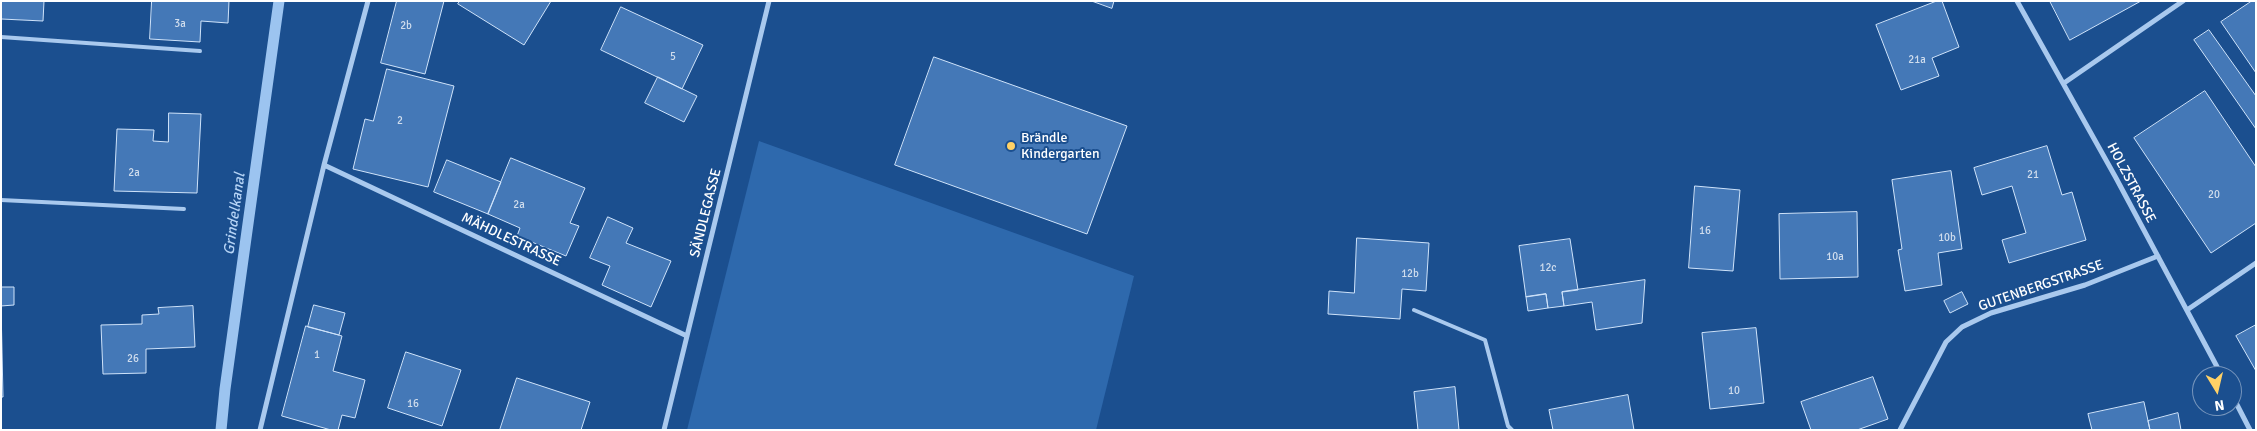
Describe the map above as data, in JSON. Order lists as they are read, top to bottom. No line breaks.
{"streets":{"street":["HOLZSTRASSE","SÄNDLEGASSE","MÄHDLESTRASSE","GUTENBERGSTRASSE"]},"crossings":[["HOLZSTRASSE","GUTENBERGSTRASSE"],["SÄNDLEGASSE","MÄHDLESTRASSE"]],"water":["Grindelkanal"],"places":["Brändle Kindergarten"],"house_numbers":["3a","2b","5","21a","2","2a","21","20","2a","16","10b","10a","12c","12b","1","26","10","16"],"north":"bottom"}
